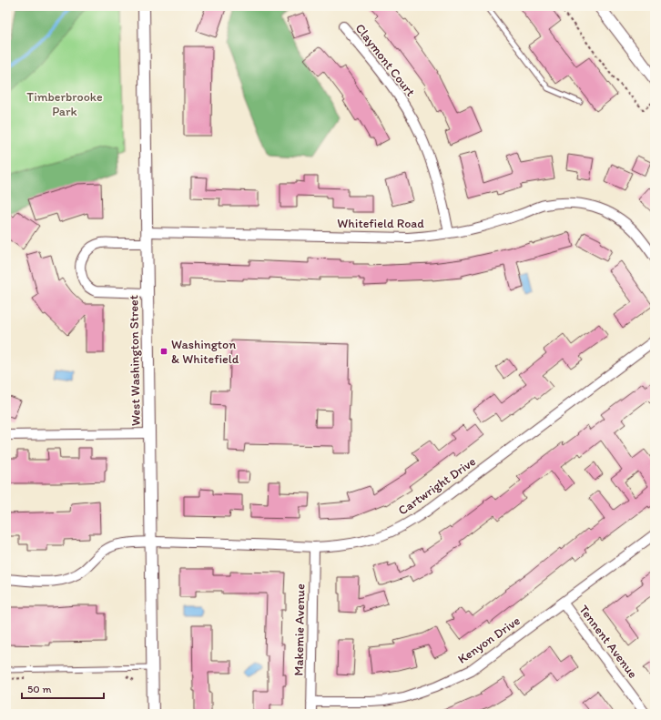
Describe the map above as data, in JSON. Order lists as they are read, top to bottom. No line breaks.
{"streets":{"street":["Claymont Court","Whitefield Road","West Washington Street","Cartwright Drive","Makemie Avenue","Kenyon Drive","Tennent Avenue"]},"crossings":[["Claymont Court","Whitefield Road"],["Whitefield Road","West Washington Street"],["West Washington Street","Cartwright Drive"],["Cartwright Drive","Makemie Avenue"],["Makemie Avenue","Kenyon Drive"],["Kenyon Drive","Tennent Avenue"]],"parks":["Timberbrooke Park"],"places":{"transit":["Washington & Whitefield"]},"scale_bar":"50 m"}
